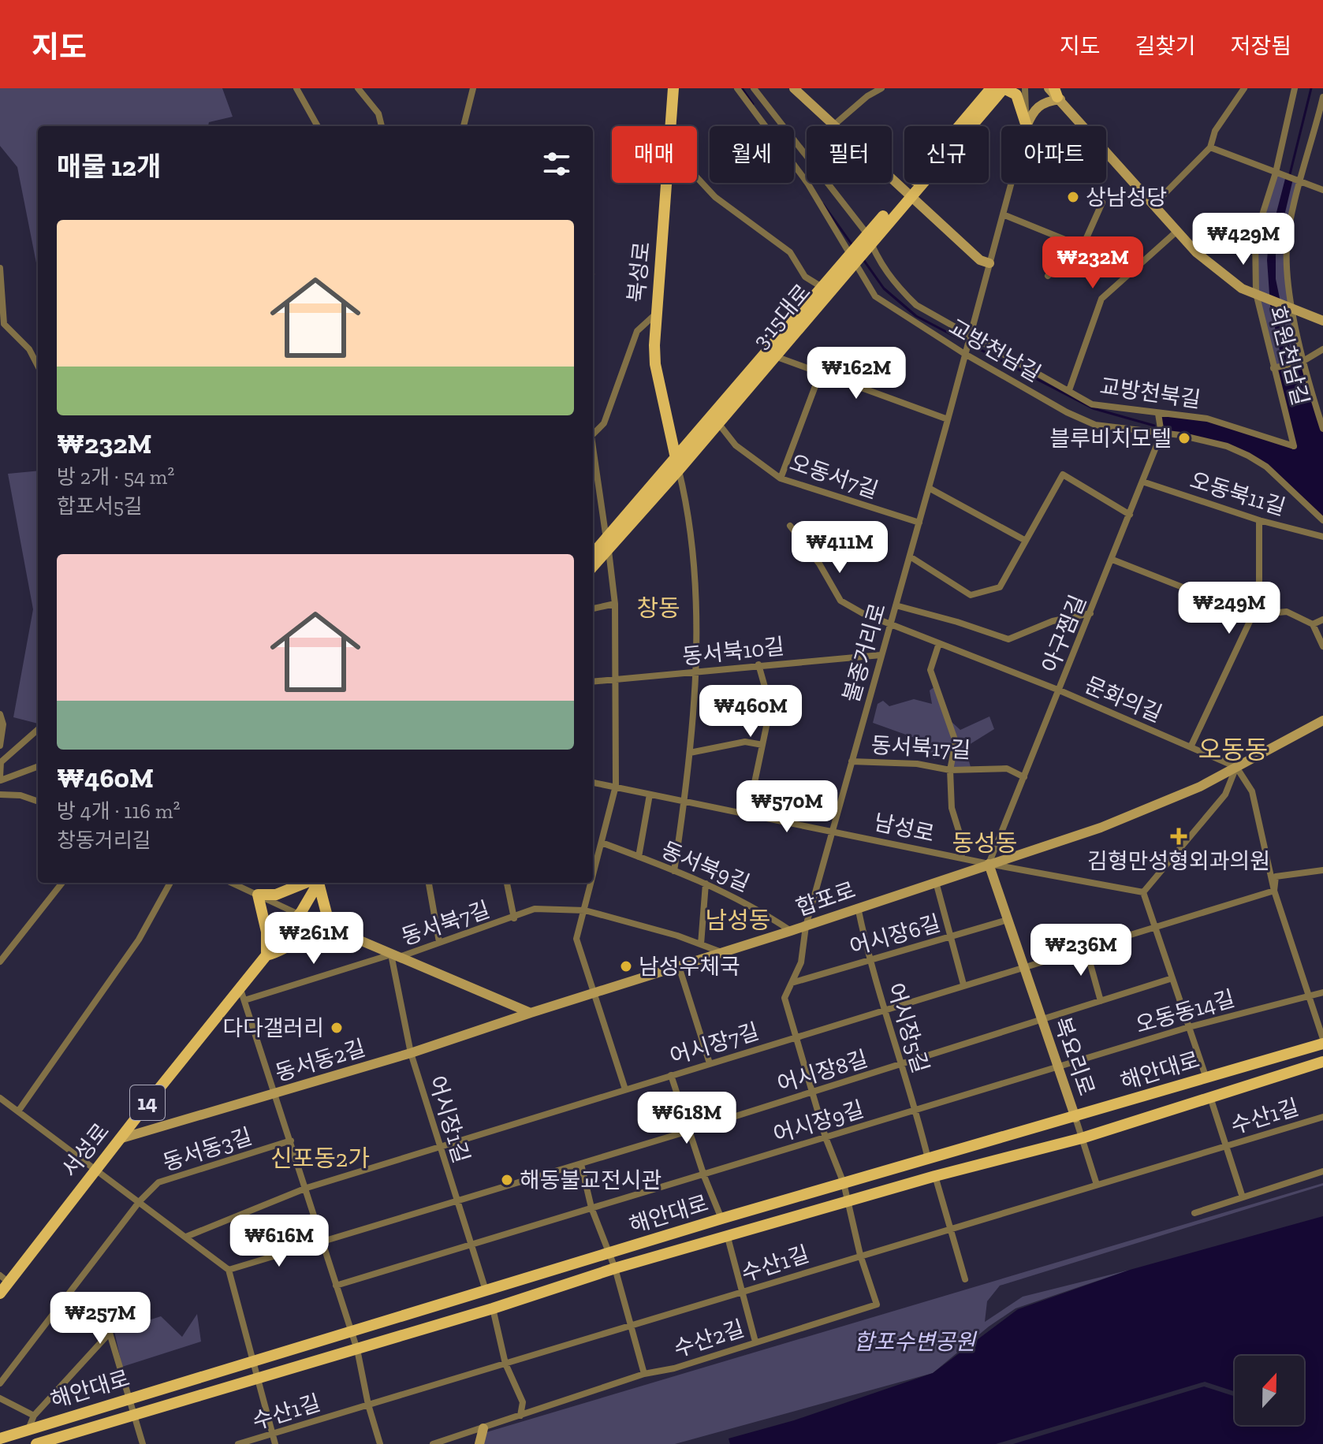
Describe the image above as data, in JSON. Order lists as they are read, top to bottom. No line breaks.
{"streets":{"main road":["북성로","3·15대로","합포로","복요리로","동서동2길","해안대로","14","서성로"],"street":["교방천남길","회원천남길","교방천북길","오동서7길","오동북11길","아구찜길","동서북10길","불종거리로","문화의길","동서북17길","남성로","동서북9길","동서북7길","어시장6길","오동동14길","어시장5길","어시장7길","어시장8길","수산1길","어시장1길","어시장9길","동서동3길","수산2길"]},"crossings":[["북성로","3·15대로"],["3·15대로","교방천남길"],["3·15대로","교방천북길"],["3·15대로","오동서7길"],["교방천남길","아구찜길"],["교방천남길","불종거리로"],["회원천남길","교방천북길"],["교방천북길","불종거리로"],["오동서7길","불종거리로"],["오동북11길","아구찜길"],["아구찜길","문화의길"],["아구찜길","동서북17길"],["아구찜길","남성로"],["아구찜길","합포로"],["아구찜길","복요리로"],["동서북10길","불종거리로"],["불종거리로","문화의길"],["불종거리로","동서북17길"],["불종거리로","남성로"],["불종거리로","합포로"],["불종거리로","어시장6길"],["불종거리로","어시장7길"],["불종거리로","수산2길"],["문화의길","합포로"],["남성로","합포로"],["남성로","복요리로"],["동서북9길","합포로"],["합포로","동서북7길"],["합포로","어시장5길"],["합포로","복요리로"],["합포로","동서동2길"],["동서북7길","어시장1길"],["동서북7길","서성로"],["어시장6길","어시장5길"],["어시장6길","복요리로"],["오동동14길","복요리로"],["오동동14길","어시장9길"],["어시장5길","어시장7길"],["어시장5길","해안대로"],["어시장5길","어시장8길"],["어시장5길","어시장9길"],["어시장7길","복요리로"],["어시장7길","어시장1길"],["어시장7길","수산2길"],["복요리로","해안대로"],["복요리로","어시장8길"],["복요리로","어시장9길"],["동서동2길","어시장1길"],["동서동2길","서성로"],["해안대로","어시장1길"],["해안대로","수산2길"],["어시장8길","어시장1길"],["어시장8길","수산2길"],["14","서성로"],["수산1길","수산2길"],["어시장1길","어시장9길"],["어시장9길","수산2길"]],"districts":["창동","오동동","동성동","남성동","신포동2가"],"parks":["합포수변공원"],"places":{"other":["상남성당","블루비치모텔","남성우체국","다다갤러리","해동불교전시관"],"health":["김형만성형외과의원"]},"north":"top","page":{"header":"지도","nav":["지도","길찾기","저장됨"],"chip":["매매","월세","필터","신규","아파트"],"heading":"매물 12개","list":[{"name":"₩232M","note":"방 2개 · 54 m² · 합포서5길"},{"name":"₩460M","note":"방 4개 · 116 m² · 창동거리길"}],"price":["₩429M","₩232M","₩162M","₩411M","₩249M","₩460M","₩570M","₩261M","₩236M","₩618M","₩616M","₩257M"]}}
